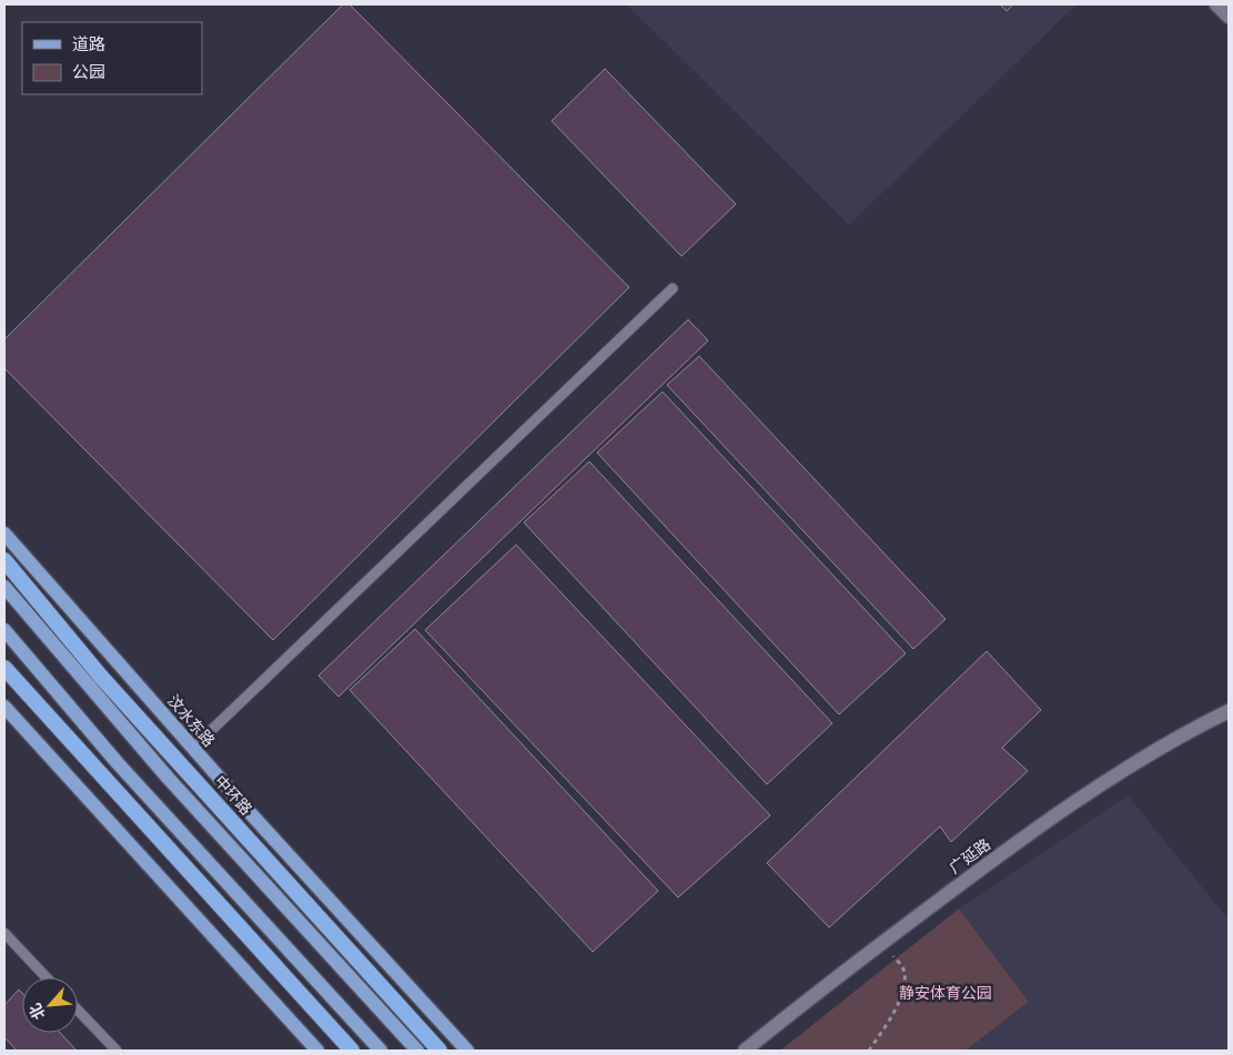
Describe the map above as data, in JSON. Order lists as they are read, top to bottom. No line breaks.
{"streets":{"highway":["中环路"],"main road":["汶水东路"],"street":["广延路"]},"parks":["静安体育公园"],"legend":["道路","公园"],"north":"bottom left"}
